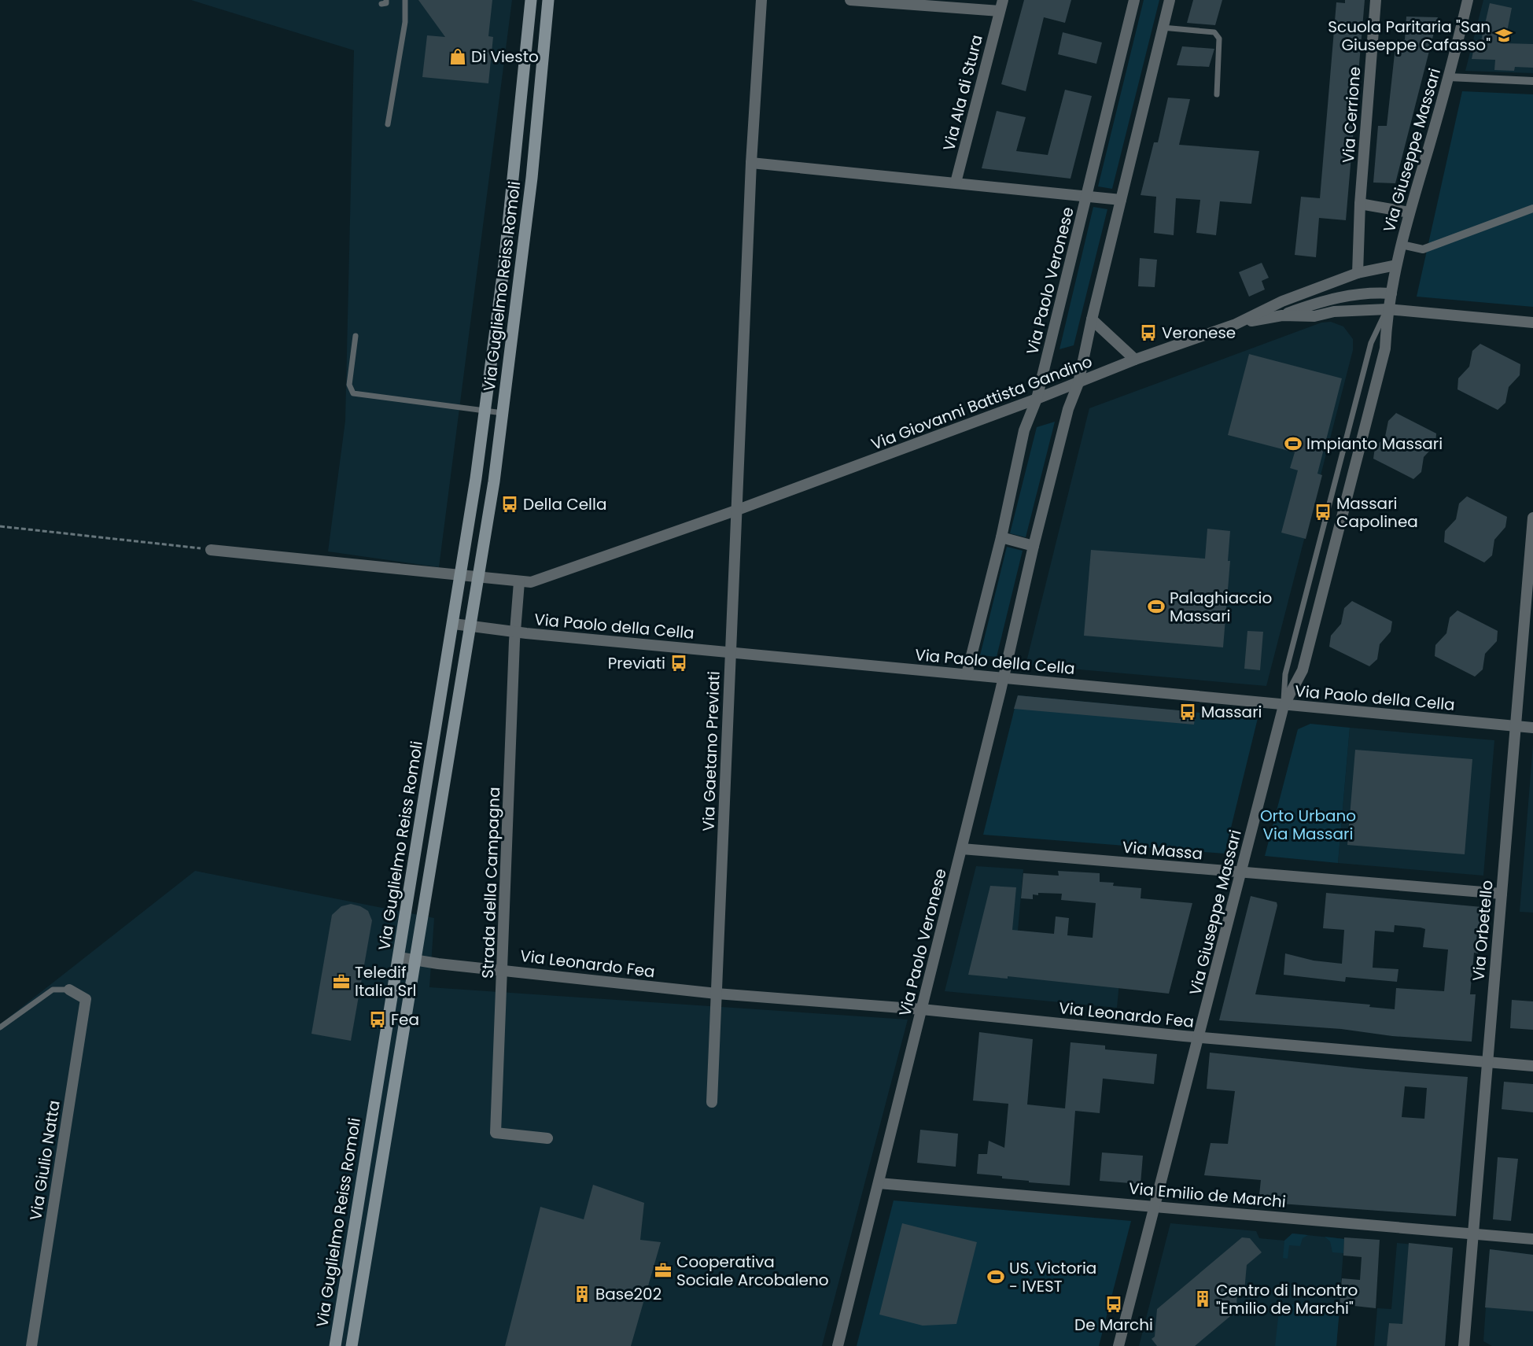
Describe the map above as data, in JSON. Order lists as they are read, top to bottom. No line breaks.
{"streets":{"main road":["Via Guglielmo Reiss Romoli"],"street":["Via Ala di Stura","Via Cerrione","Via Giuseppe Massari","Via Paolo Veronese","Via Giovanni Battista Gandino","Via Paolo della Cella","Via Gaetano Previati","Via Massa","Strada della Campagna","Via Orbetello","Via Leonardo Fea","Via Giulio Natta","Via Emilio de Marchi"]},"crossings":[["Via Ala di Stura","Via Paolo Veronese"],["Via Cerrione","Via Giovanni Battista Gandino"],["Via Giuseppe Massari","Via Giovanni Battista Gandino"],["Via Giuseppe Massari","Via Paolo della Cella"],["Via Giuseppe Massari","Via Massa"],["Via Giuseppe Massari","Via Leonardo Fea"],["Via Giuseppe Massari","Via Emilio de Marchi"],["Via Paolo Veronese","Via Giovanni Battista Gandino"],["Via Paolo Veronese","Via Paolo della Cella"],["Via Paolo Veronese","Via Massa"],["Via Paolo Veronese","Via Leonardo Fea"],["Via Paolo Veronese","Via Emilio de Marchi"],["Via Guglielmo Reiss Romoli","Via Giovanni Battista Gandino"],["Via Guglielmo Reiss Romoli","Via Paolo della Cella"],["Via Guglielmo Reiss Romoli","Via Leonardo Fea"],["Via Giovanni Battista Gandino","Via Gaetano Previati"],["Via Giovanni Battista Gandino","Strada della Campagna"],["Via Paolo della Cella","Via Gaetano Previati"],["Via Paolo della Cella","Strada della Campagna"],["Via Paolo della Cella","Via Orbetello"],["Via Gaetano Previati","Via Leonardo Fea"],["Via Massa","Via Orbetello"],["Strada della Campagna","Via Leonardo Fea"],["Via Orbetello","Via Leonardo Fea"],["Via Orbetello","Via Emilio de Marchi"]],"parks":["Orto Urbano Via Massari"],"places":{"school or university":["Scuola Paritaria \"San Giuseppe Cafasso\""],"shop":["Di Viesto"],"bus stop":["Veronese","Della Cella","Massari Capolinea","Previati","Massari","Fea","De Marchi"],"sports":["Impianto Massari","Palaghiaccio Massari","US. Victoria - IVEST"],"office":["Teledif Italia Srl","Cooperativa Sociale Arcobaleno"],"building":["Base202","Centro di Incontro \"Emilio de Marchi\""]}}
